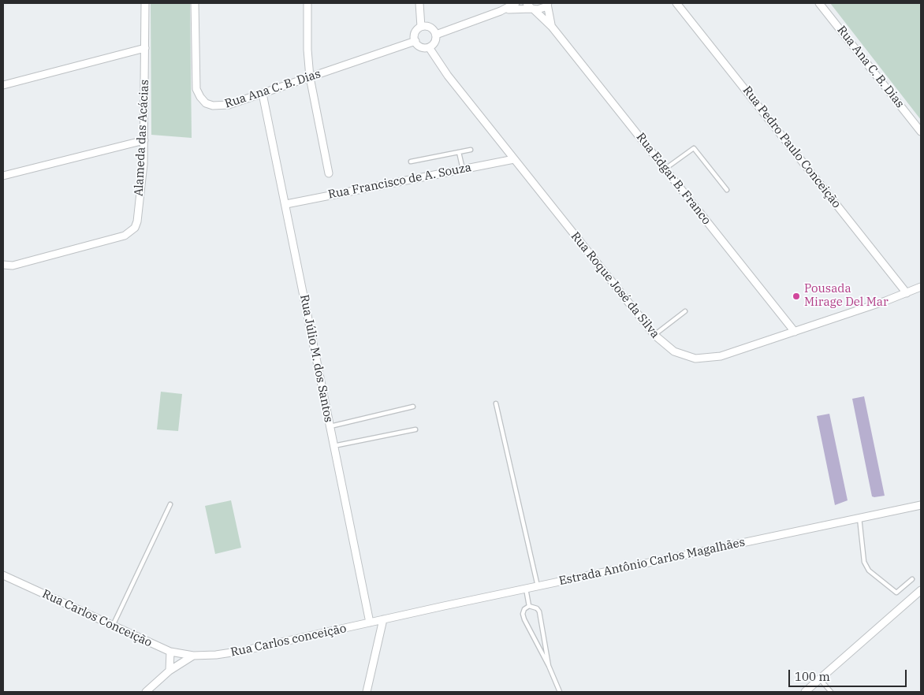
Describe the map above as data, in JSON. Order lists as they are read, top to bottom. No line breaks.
{"streets":{"street":["Rua Ana C. B. Dias","Alameda das Acácias","Rua Pedro Paulo Conceição","Rua Edgar B. Franco","Rua Francisco de A. Souza","Rua Roque José da Silva","Rua Júlio M. dos Santos","Estrada Antônio Carlos Magalhães","Rua Carlos Conceição","Rua Carlos conceição"]},"crossings":[["Rua Ana C. B. Dias","Rua Roque José da Silva"],["Rua Ana C. B. Dias","Rua Júlio M. dos Santos"],["Rua Pedro Paulo Conceição","Rua Roque José da Silva"],["Rua Edgar B. Franco","Rua Roque José da Silva"],["Rua Francisco de A. Souza","Rua Roque José da Silva"],["Rua Francisco de A. Souza","Rua Júlio M. dos Santos"],["Rua Júlio M. dos Santos","Rua Carlos conceição"],["Estrada Antônio Carlos Magalhães","Rua Carlos conceição"],["Rua Carlos Conceição","Rua Carlos conceição"]],"places":["Pousada Mirage Del Mar"],"scale_bar":"100 m"}
